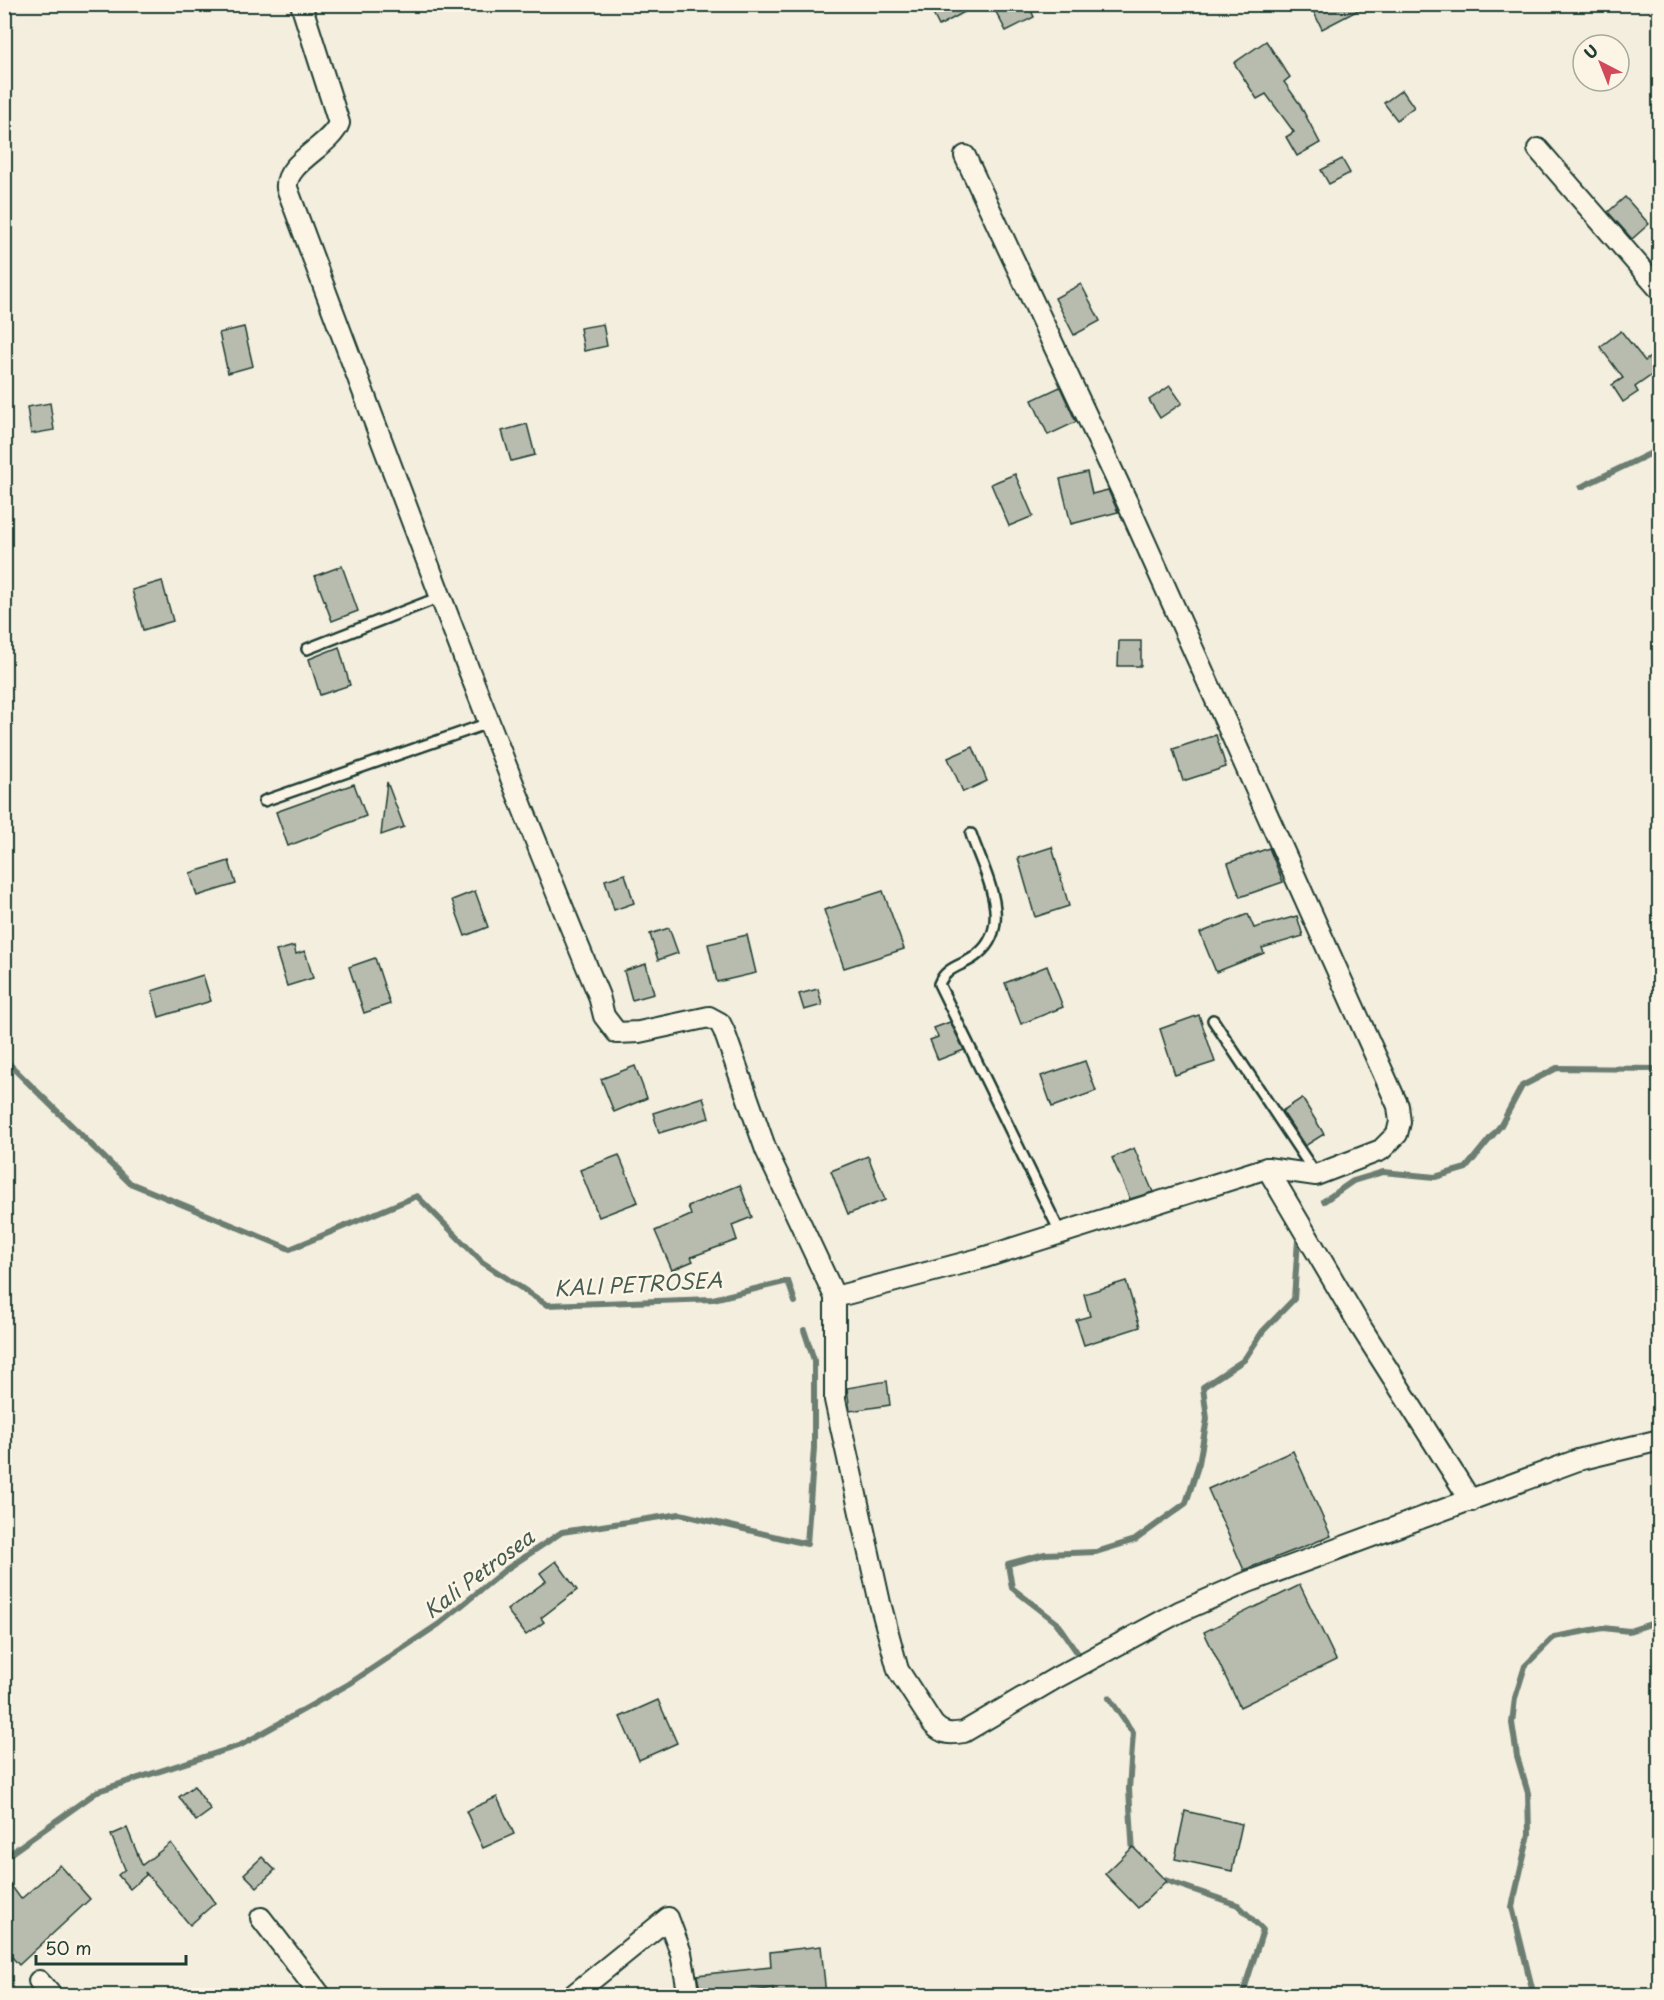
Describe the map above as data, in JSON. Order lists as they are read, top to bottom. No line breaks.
{"water":["KALI PETROSEA","Kali Petrosea"],"scale_bar":"50 m","north":"top left"}
